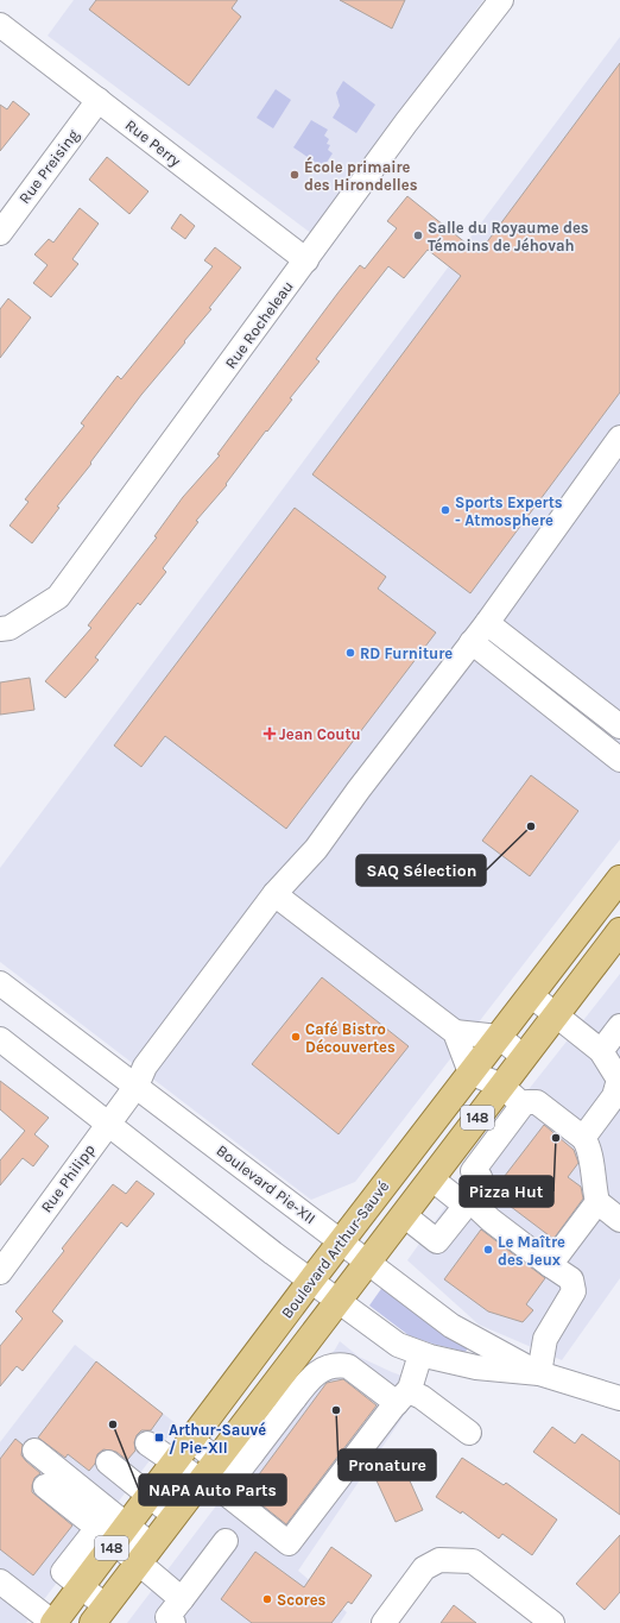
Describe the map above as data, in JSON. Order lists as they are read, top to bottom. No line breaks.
{"streets":{"main road":["148","Boulevard Arthur-Sauvé"],"street":["Rue Perry","Rue Preising","Rue Rocheleau","Rue Philipp","Boulevard Pie-XII"]},"crossings":[["Rue Perry","Rue Preising"],["Rue Perry","Rue Rocheleau"],["Rue Philipp","Boulevard Pie-XII"],["Boulevard Pie-XII","Boulevard Arthur-Sauvé"]],"places":{"other":["École primaire des Hirondelles","Salle du Royaume des Témoins de Jéhovah","Sports Experts - Atmosphere","RD Furniture","SAQ Sélection","Café Bistro Découvertes","Pizza Hut","Le Maître des Jeux","Pronature","NAPA Auto Parts","Scores"],"health":["Jean Coutu"],"transit":["Arthur-Sauvé / Pie-XII"]}}
